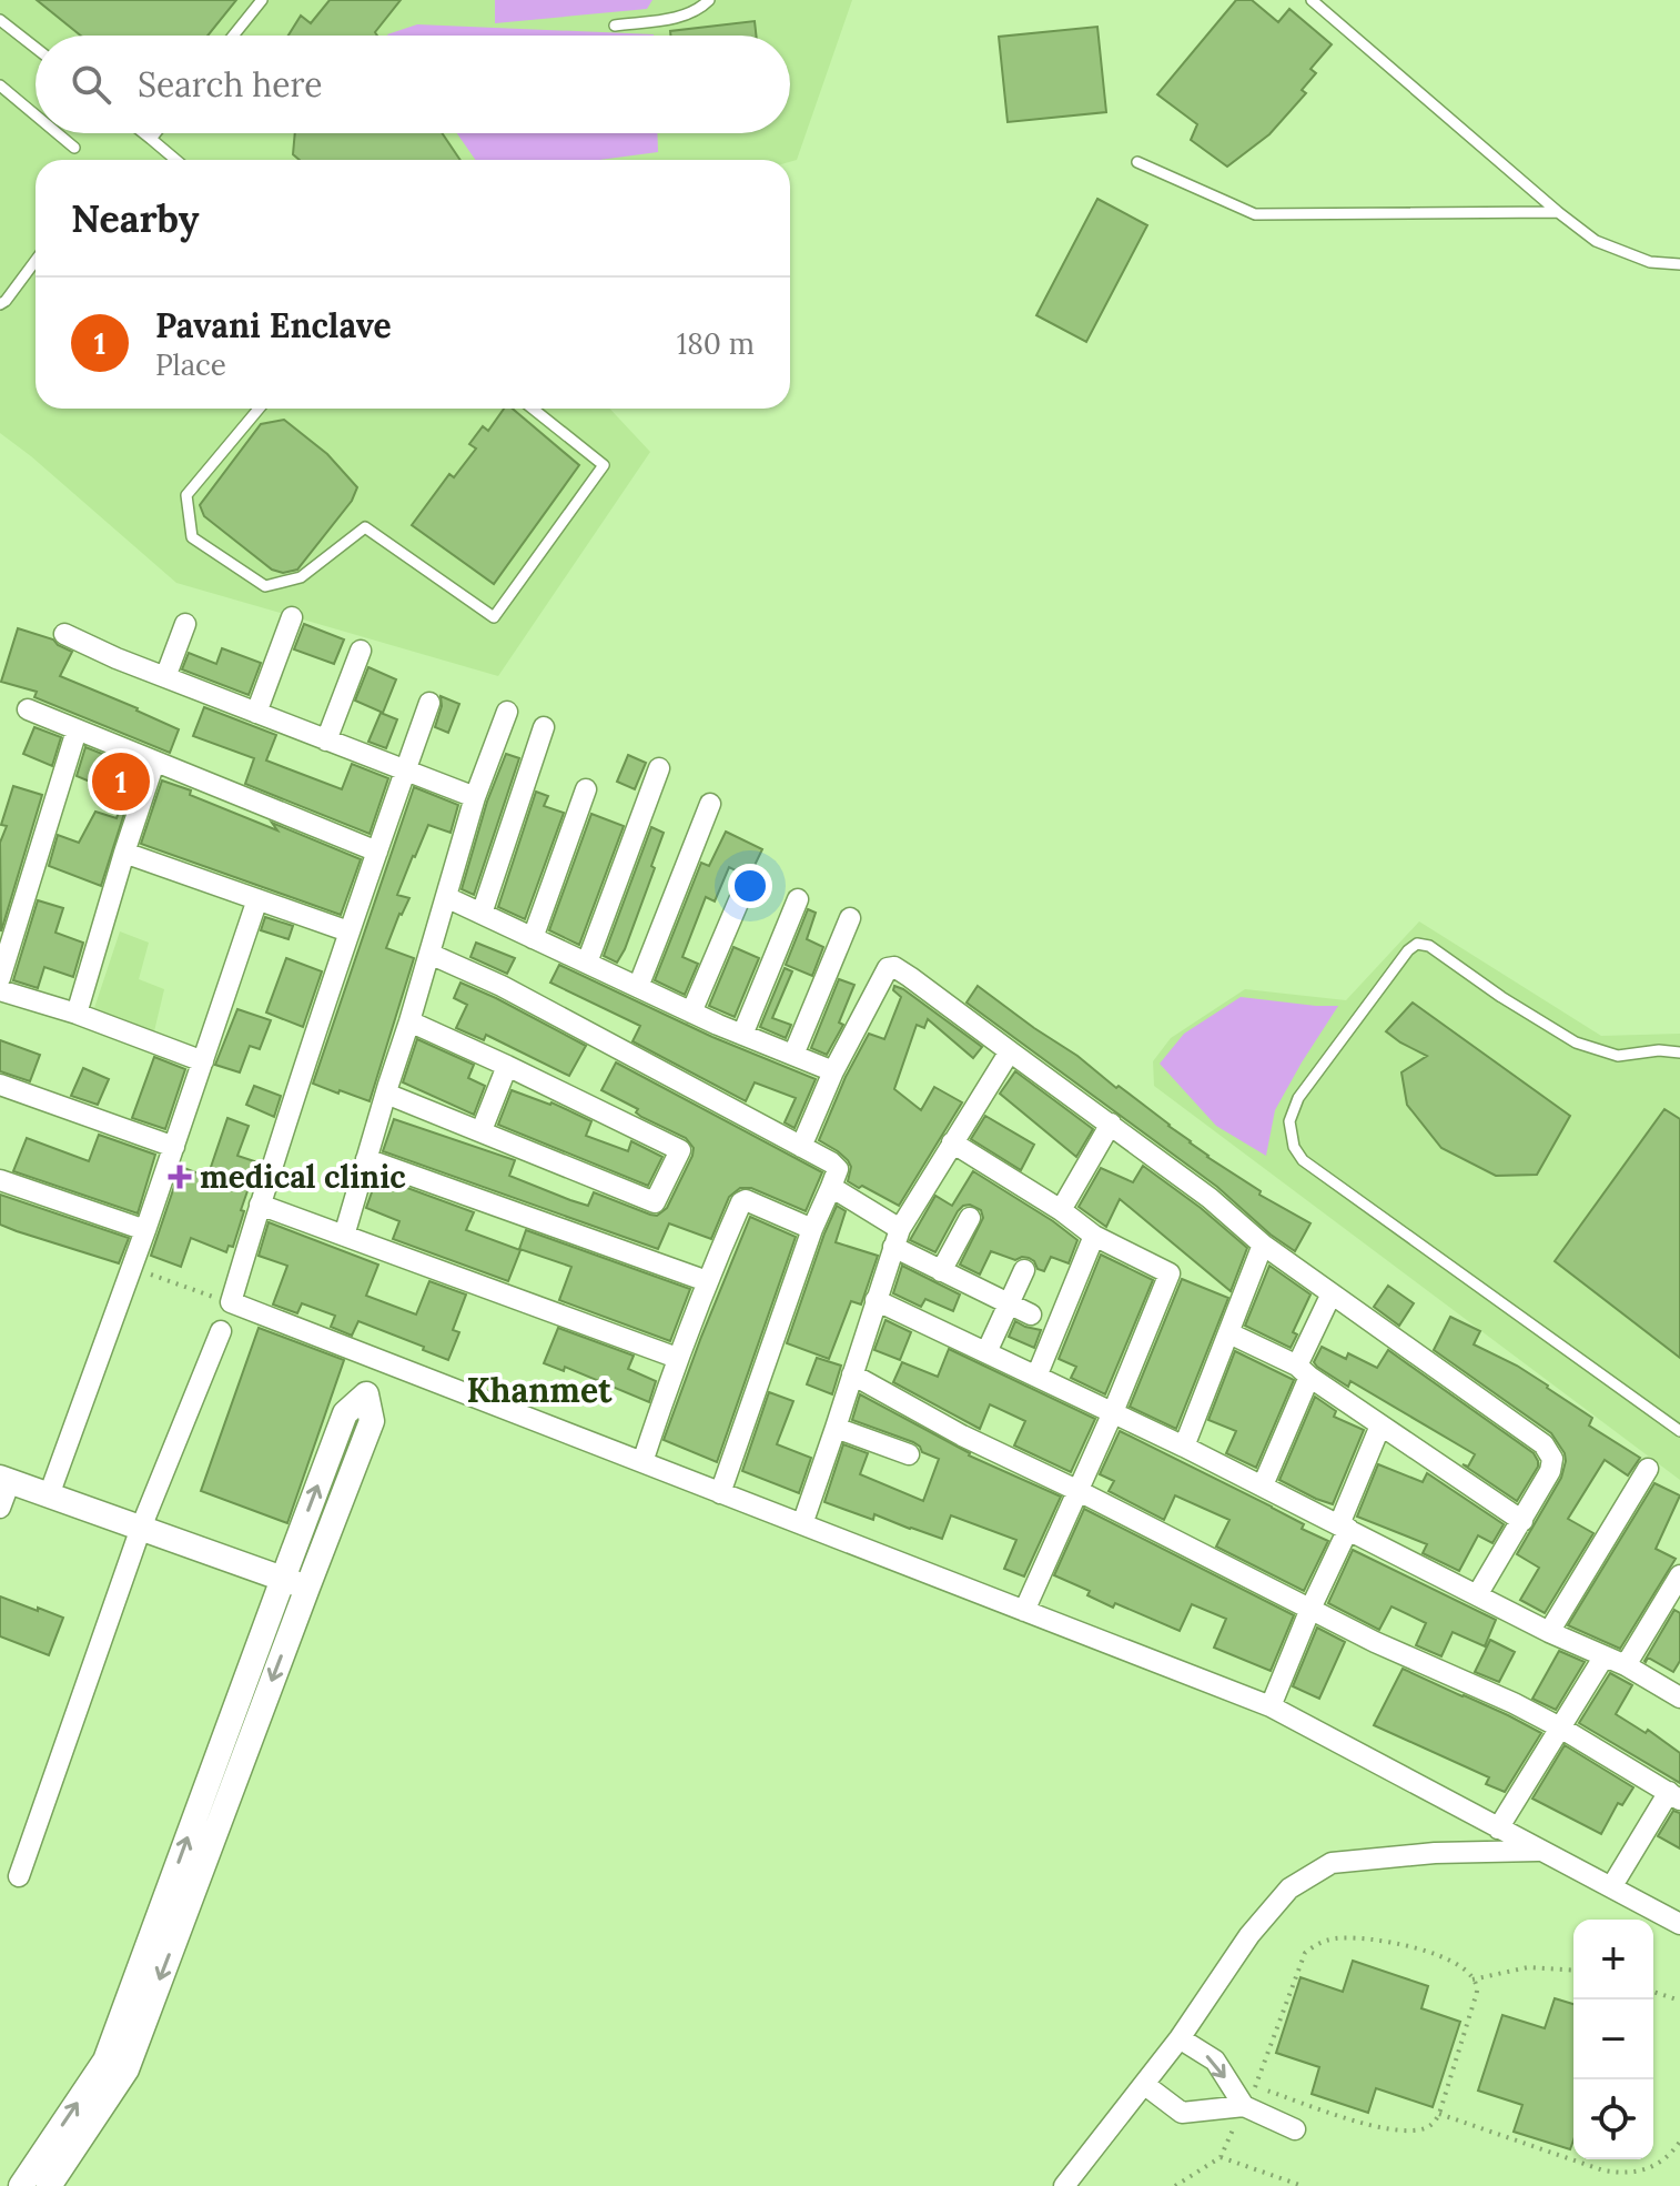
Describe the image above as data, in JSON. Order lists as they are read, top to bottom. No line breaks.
{"districts":["Khanmet"],"places":{"health":["medical clinic"]},"page":{"search":"Search here","heading":"Nearby","list":[{"mark":"1","name":"Pavani Enclave","note":"Place","value":"180 m"}],"pins":"1","map_buttons":["+","−"]}}
